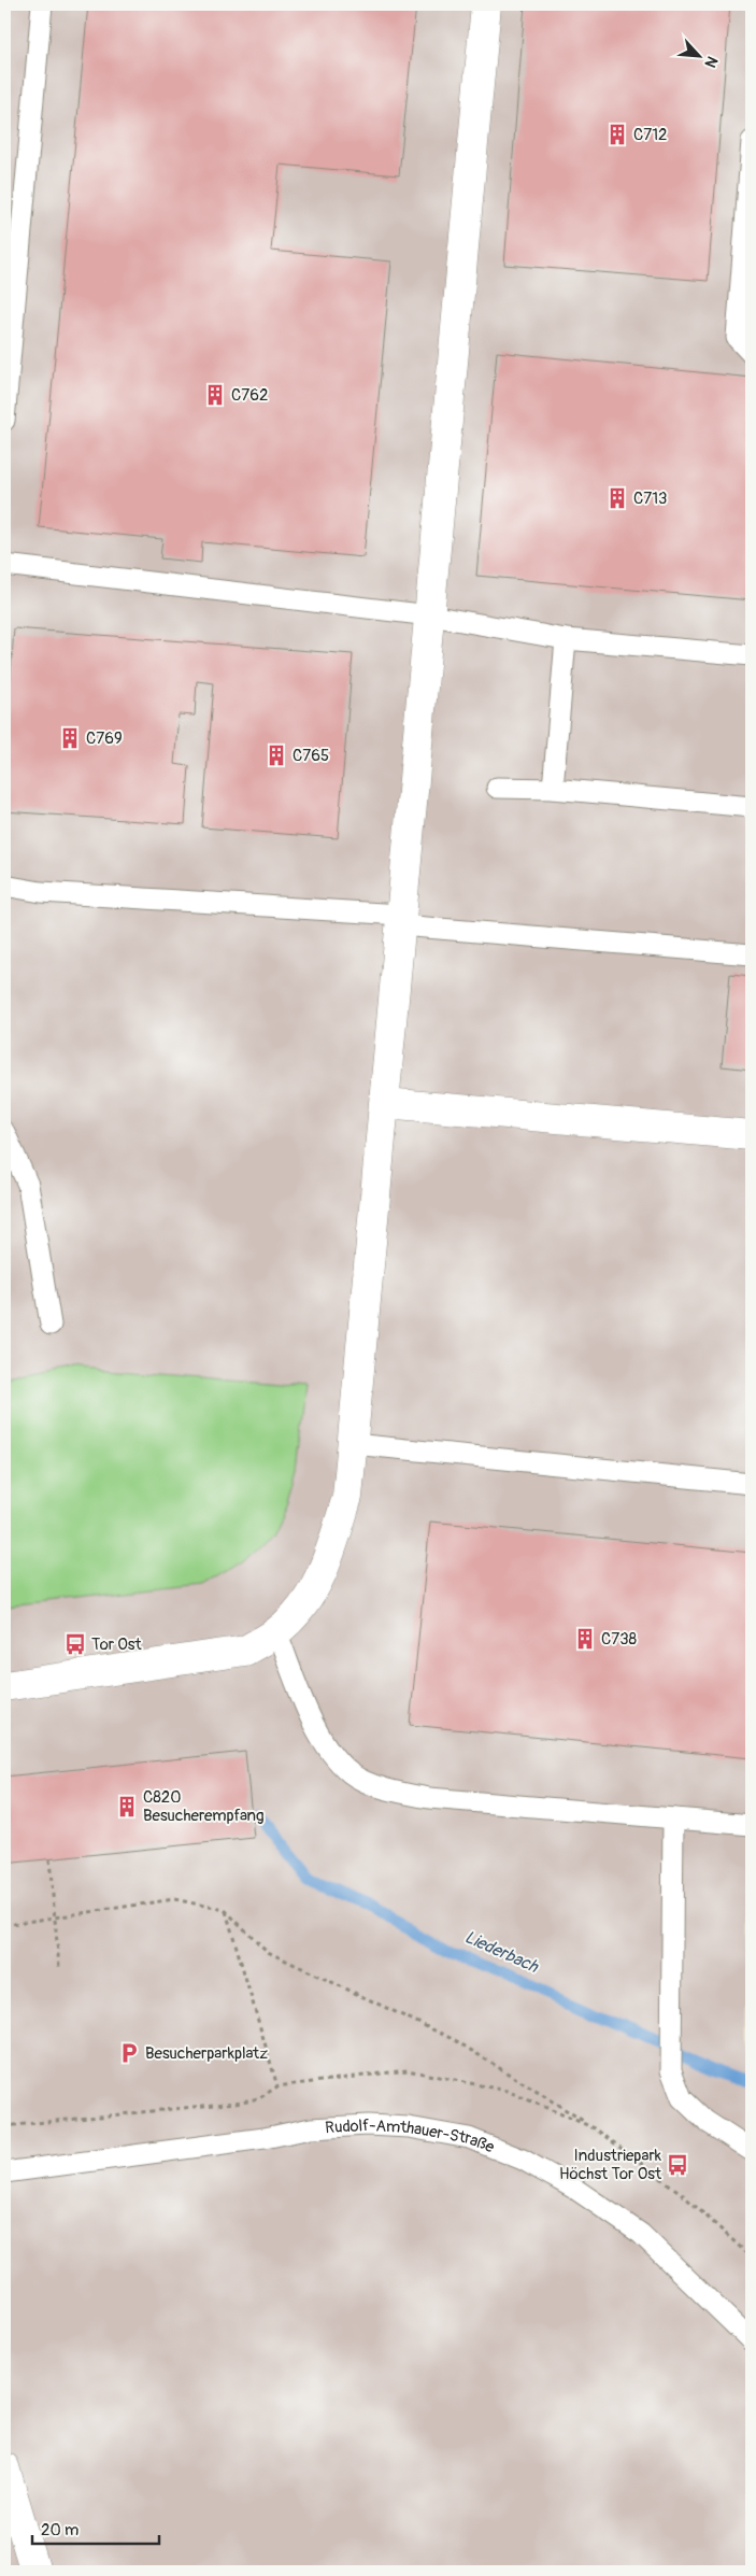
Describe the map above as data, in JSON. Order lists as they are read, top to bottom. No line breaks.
{"streets":{"lane":["Rudolf-Amthauer-Straße"]},"water":["Liederbach"],"places":{"building":["C712","C762","C713","C769","C765","C738","C820 Besucherempfang"],"bus stop":["Tor Ost","Industriepark Höchst Tor Ost"],"parking":["Besucherparkplatz"]},"scale_bar":"20 m","north":"bottom right"}
